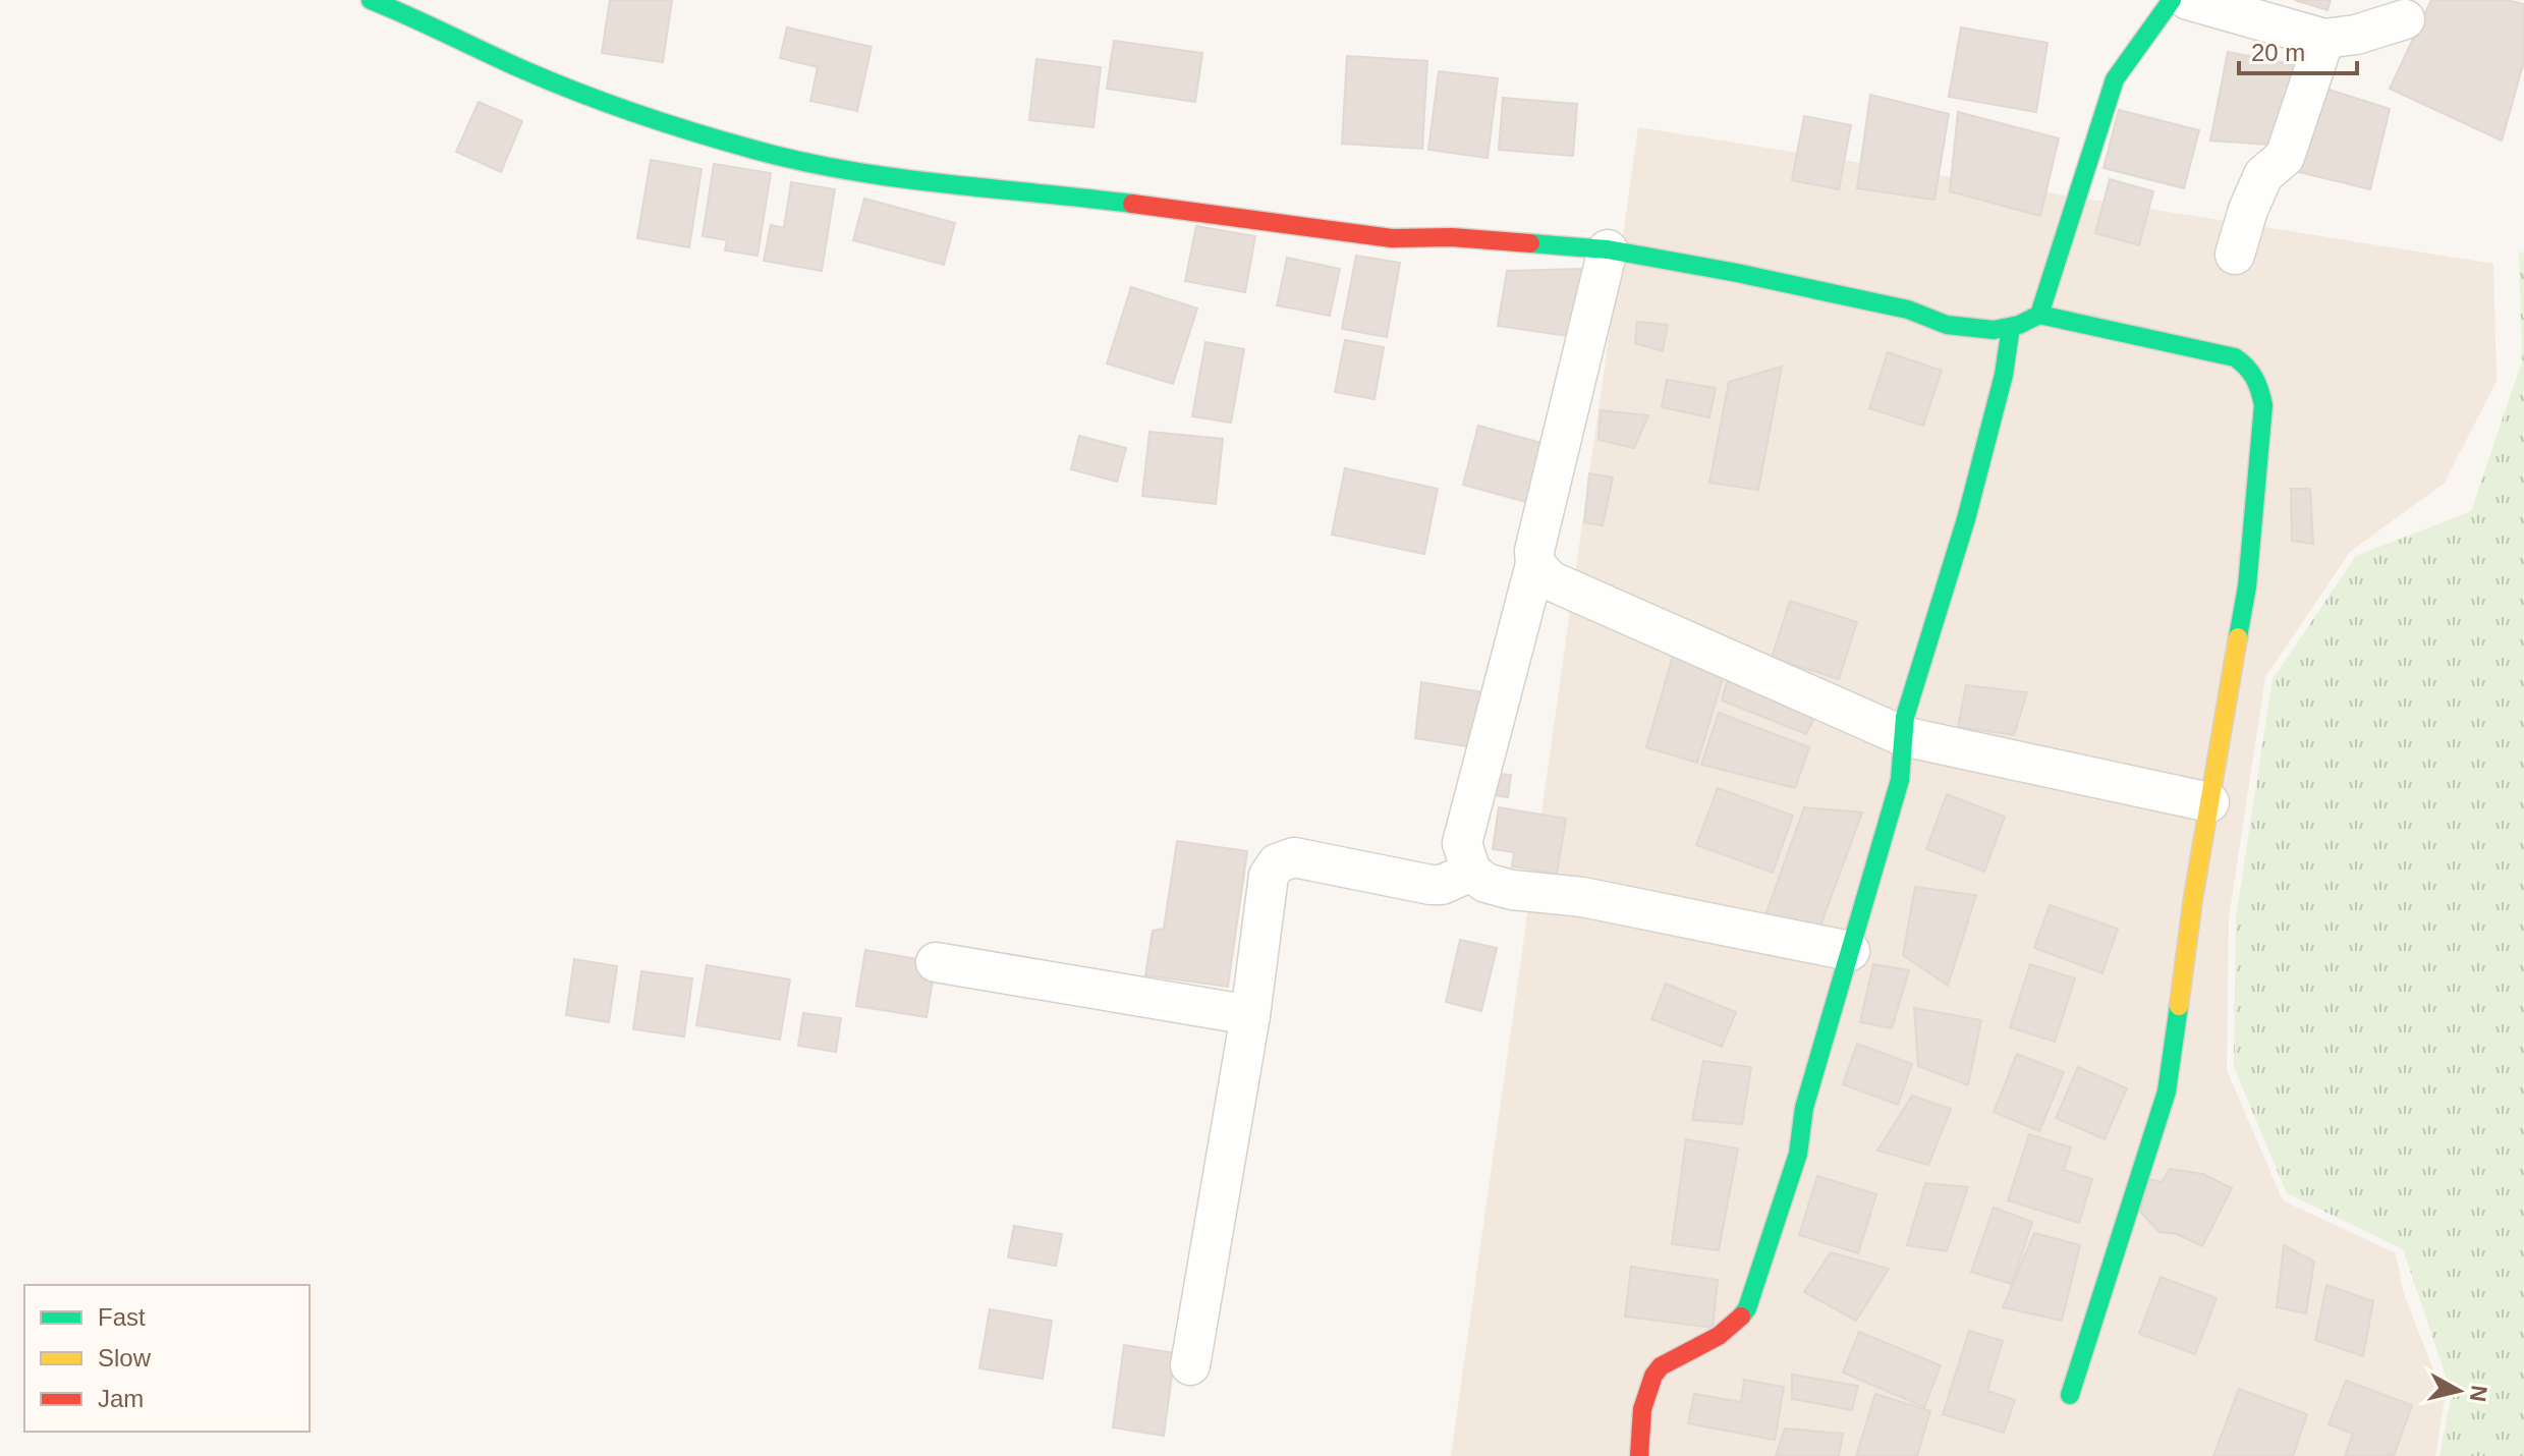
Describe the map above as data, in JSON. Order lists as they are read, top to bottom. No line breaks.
{"legend":["Fast","Slow","Jam"],"scale_bar":"20 m","north":"right"}
